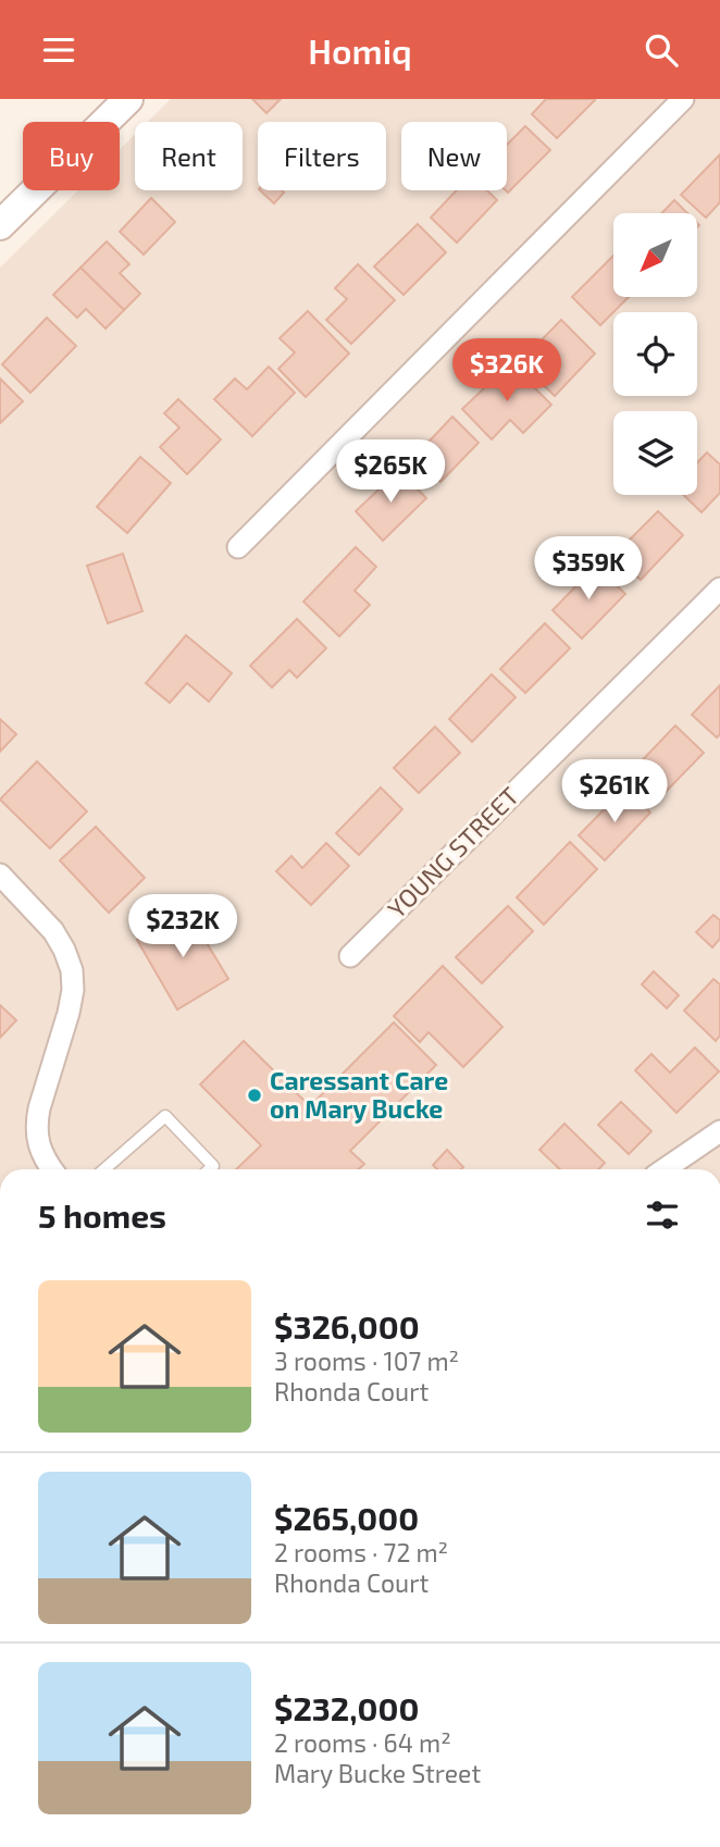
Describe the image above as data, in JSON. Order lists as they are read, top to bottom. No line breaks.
{"streets":{"street":["YOUNG STREET"]},"places":["Caressant Care on Mary Bucke"],"north":"bottom left","page":{"header":"Homiq","chip":["Buy","Rent","Filters","New"],"price":["$326K","$265K","$359K","$261K","$232K"],"heading":"5 homes","list":[{"name":"$326,000","note":"3 rooms · 107 m² · Rhonda Court"},{"name":"$265,000","note":"2 rooms · 72 m² · Rhonda Court"},{"name":"$232,000","note":"2 rooms · 64 m² · Mary Bucke Street"}]}}
